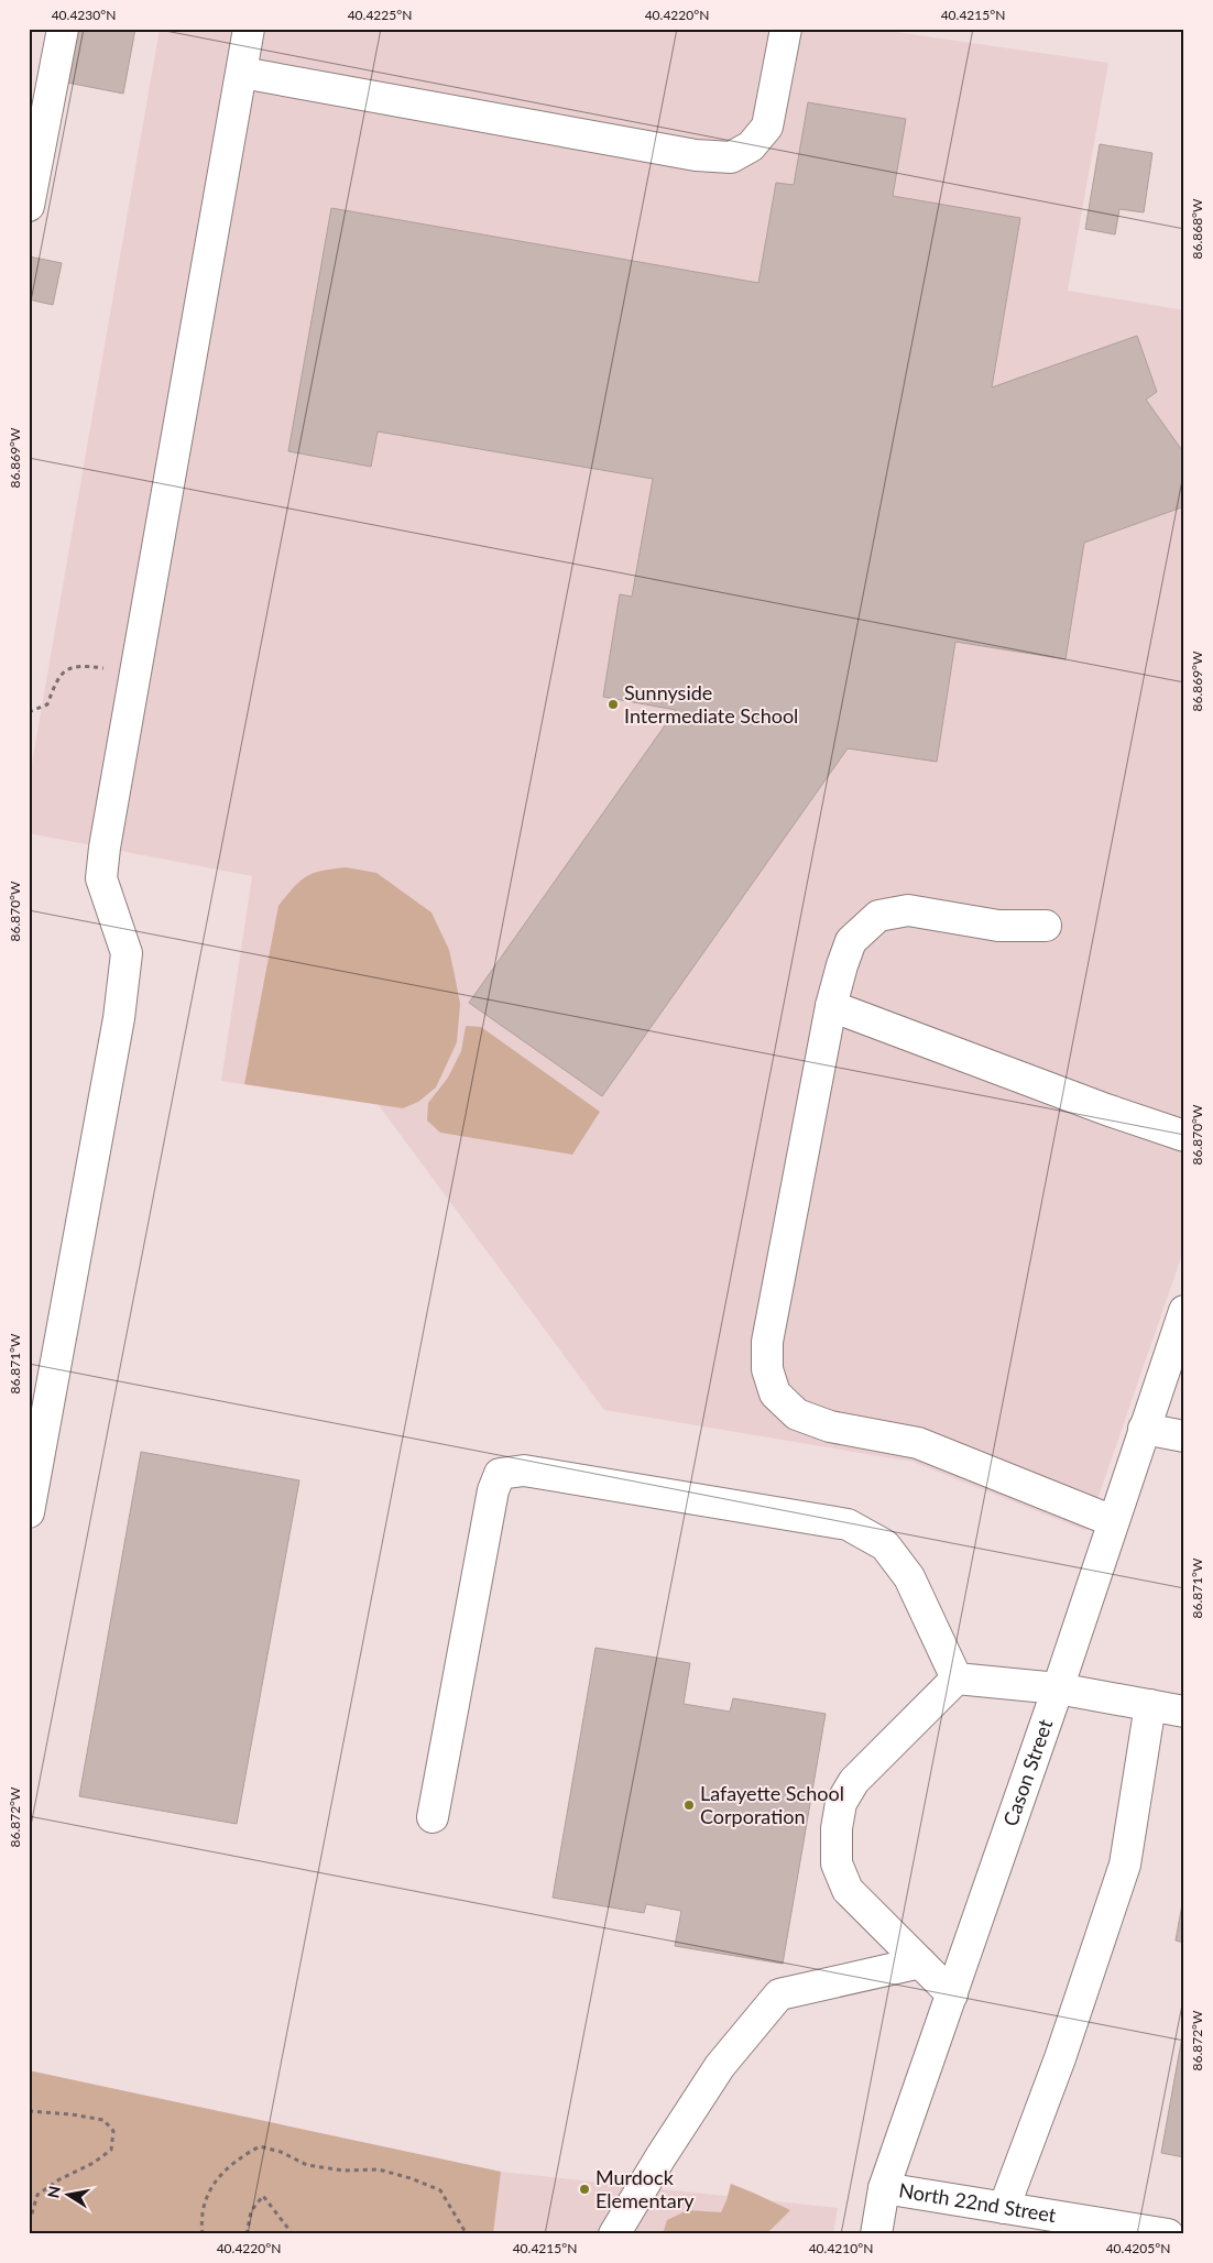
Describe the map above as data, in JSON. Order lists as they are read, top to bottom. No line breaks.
{"streets":{"street":["Cason Street","North 22nd Street"]},"crossings":[["Cason Street","North 22nd Street"]],"places":["Sunnyside Intermediate School","Lafayette School Corporation","Murdock Elementary"],"north":"left","coordinates":["40.4230°N","40.4225°N","40.4220°N","40.4215°N","86.868°W","86.869°W","86.870°W","86.871°W","86.872°W","40.4210°N","40.4205°N"]}
